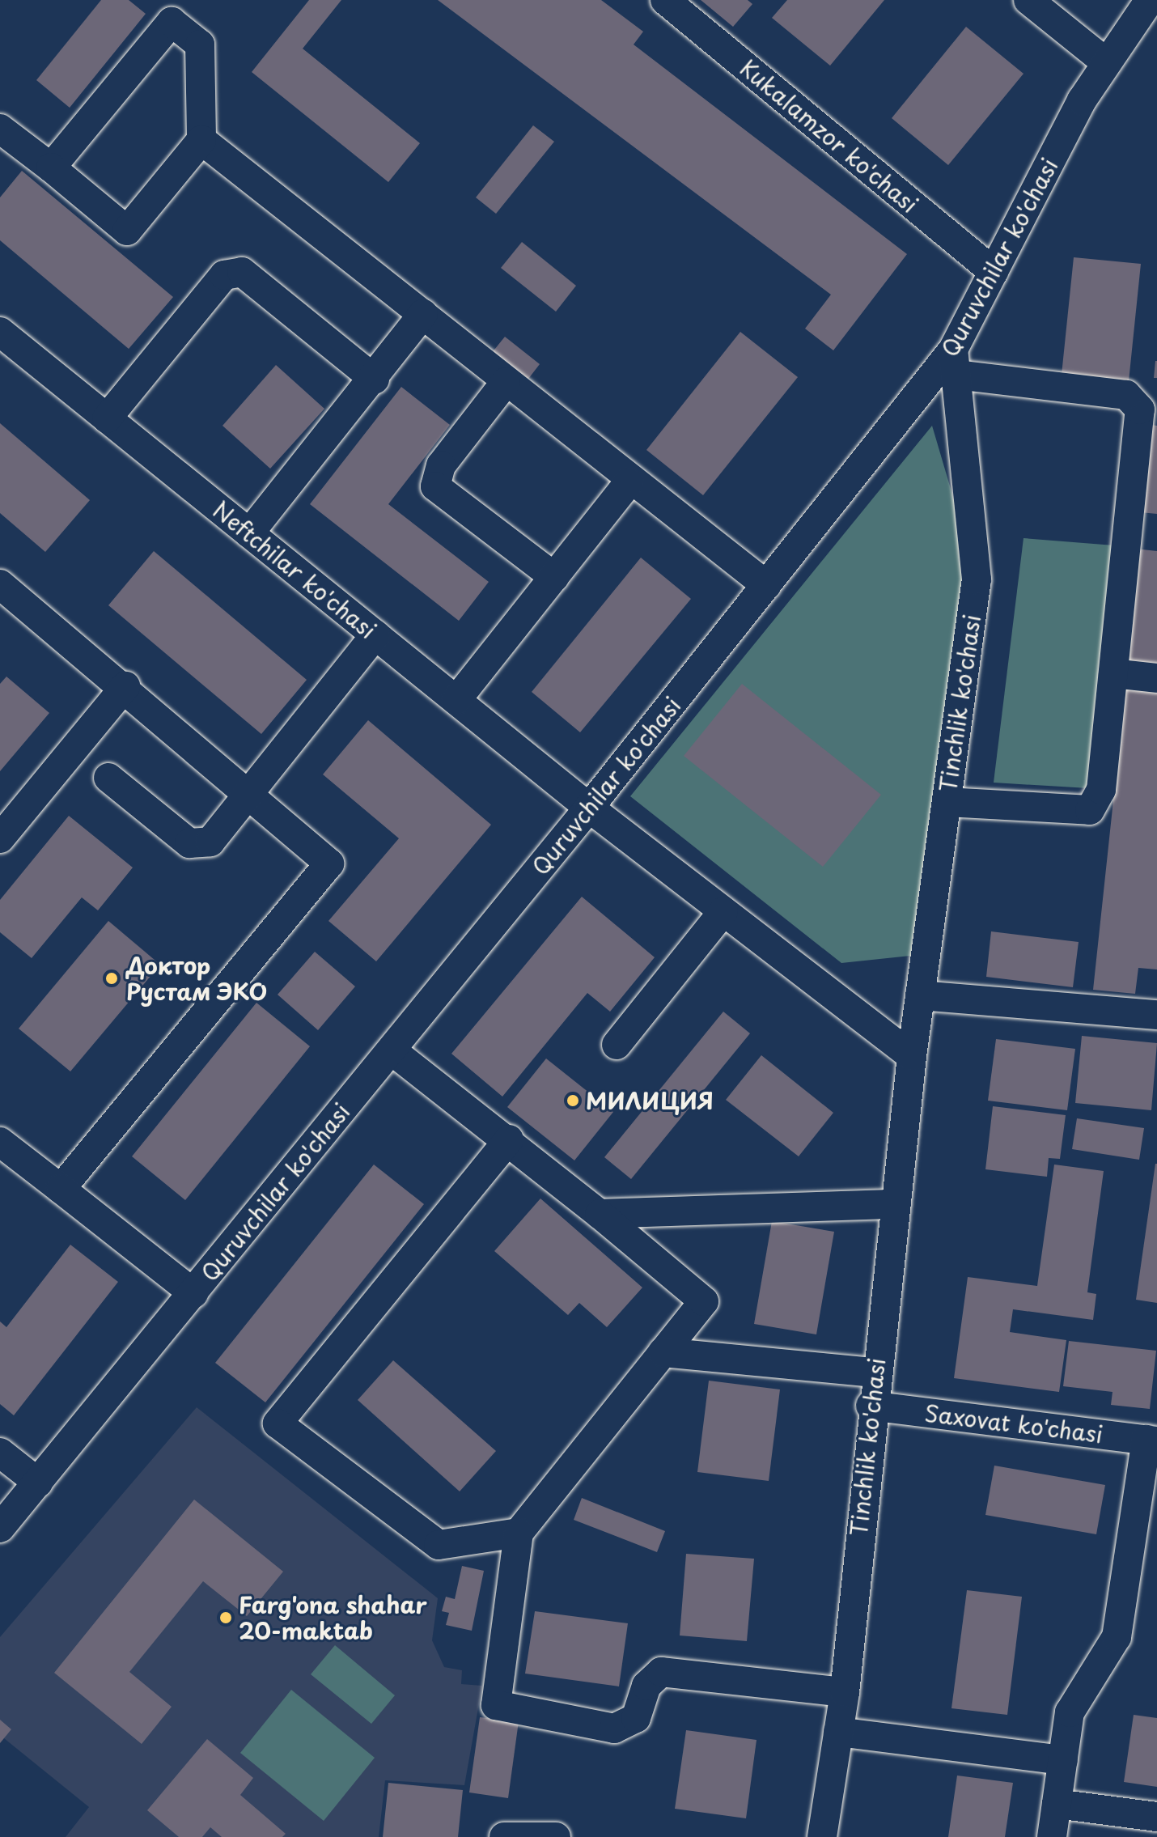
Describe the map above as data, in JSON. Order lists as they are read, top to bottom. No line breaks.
{"streets":{"street":["Kukalamzor ko'chasi","Quruvchilar ko'chasi","Neftchilar ko'chasi","Tinchlik ko'chasi","Saxovat ko'chasi"]},"crossings":[["Kukalamzor ko'chasi","Quruvchilar ko'chasi"],["Quruvchilar ko'chasi","Neftchilar ko'chasi"],["Quruvchilar ko'chasi","Tinchlik ko'chasi"],["Tinchlik ko'chasi","Saxovat ko'chasi"]],"places":["Доктор Рустам ЭКО","МИЛИЦИЯ","Farg'ona shahar 20-maktab"]}
